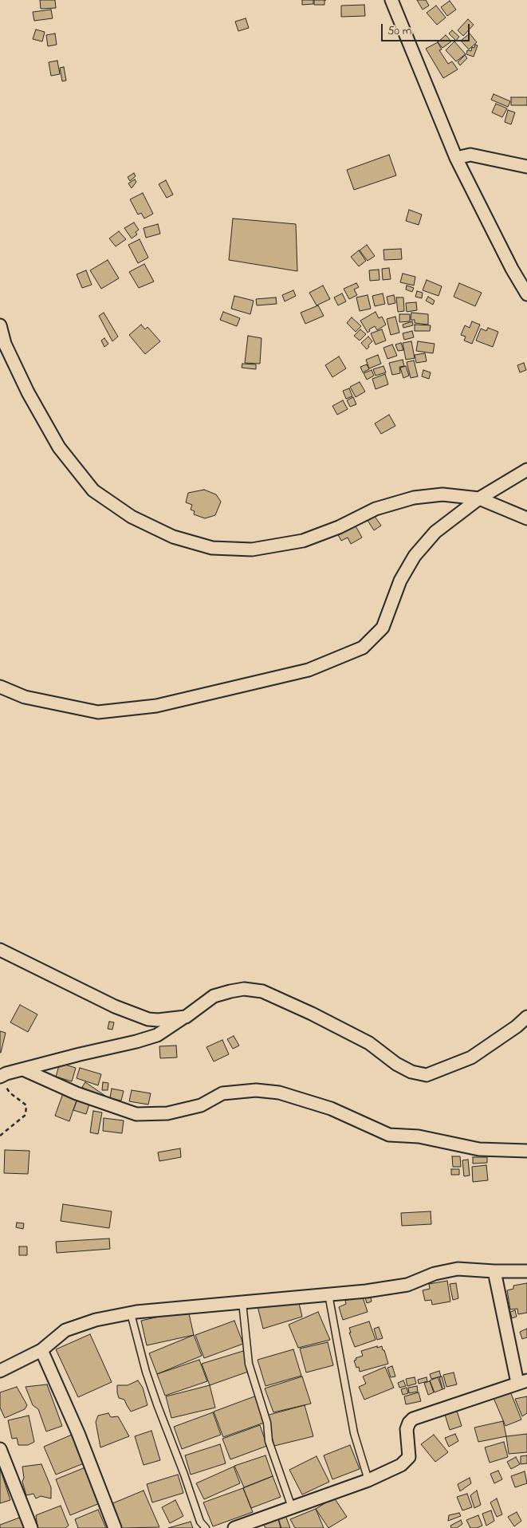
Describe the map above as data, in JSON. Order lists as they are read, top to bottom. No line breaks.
{"scale_bar":"50 m"}
